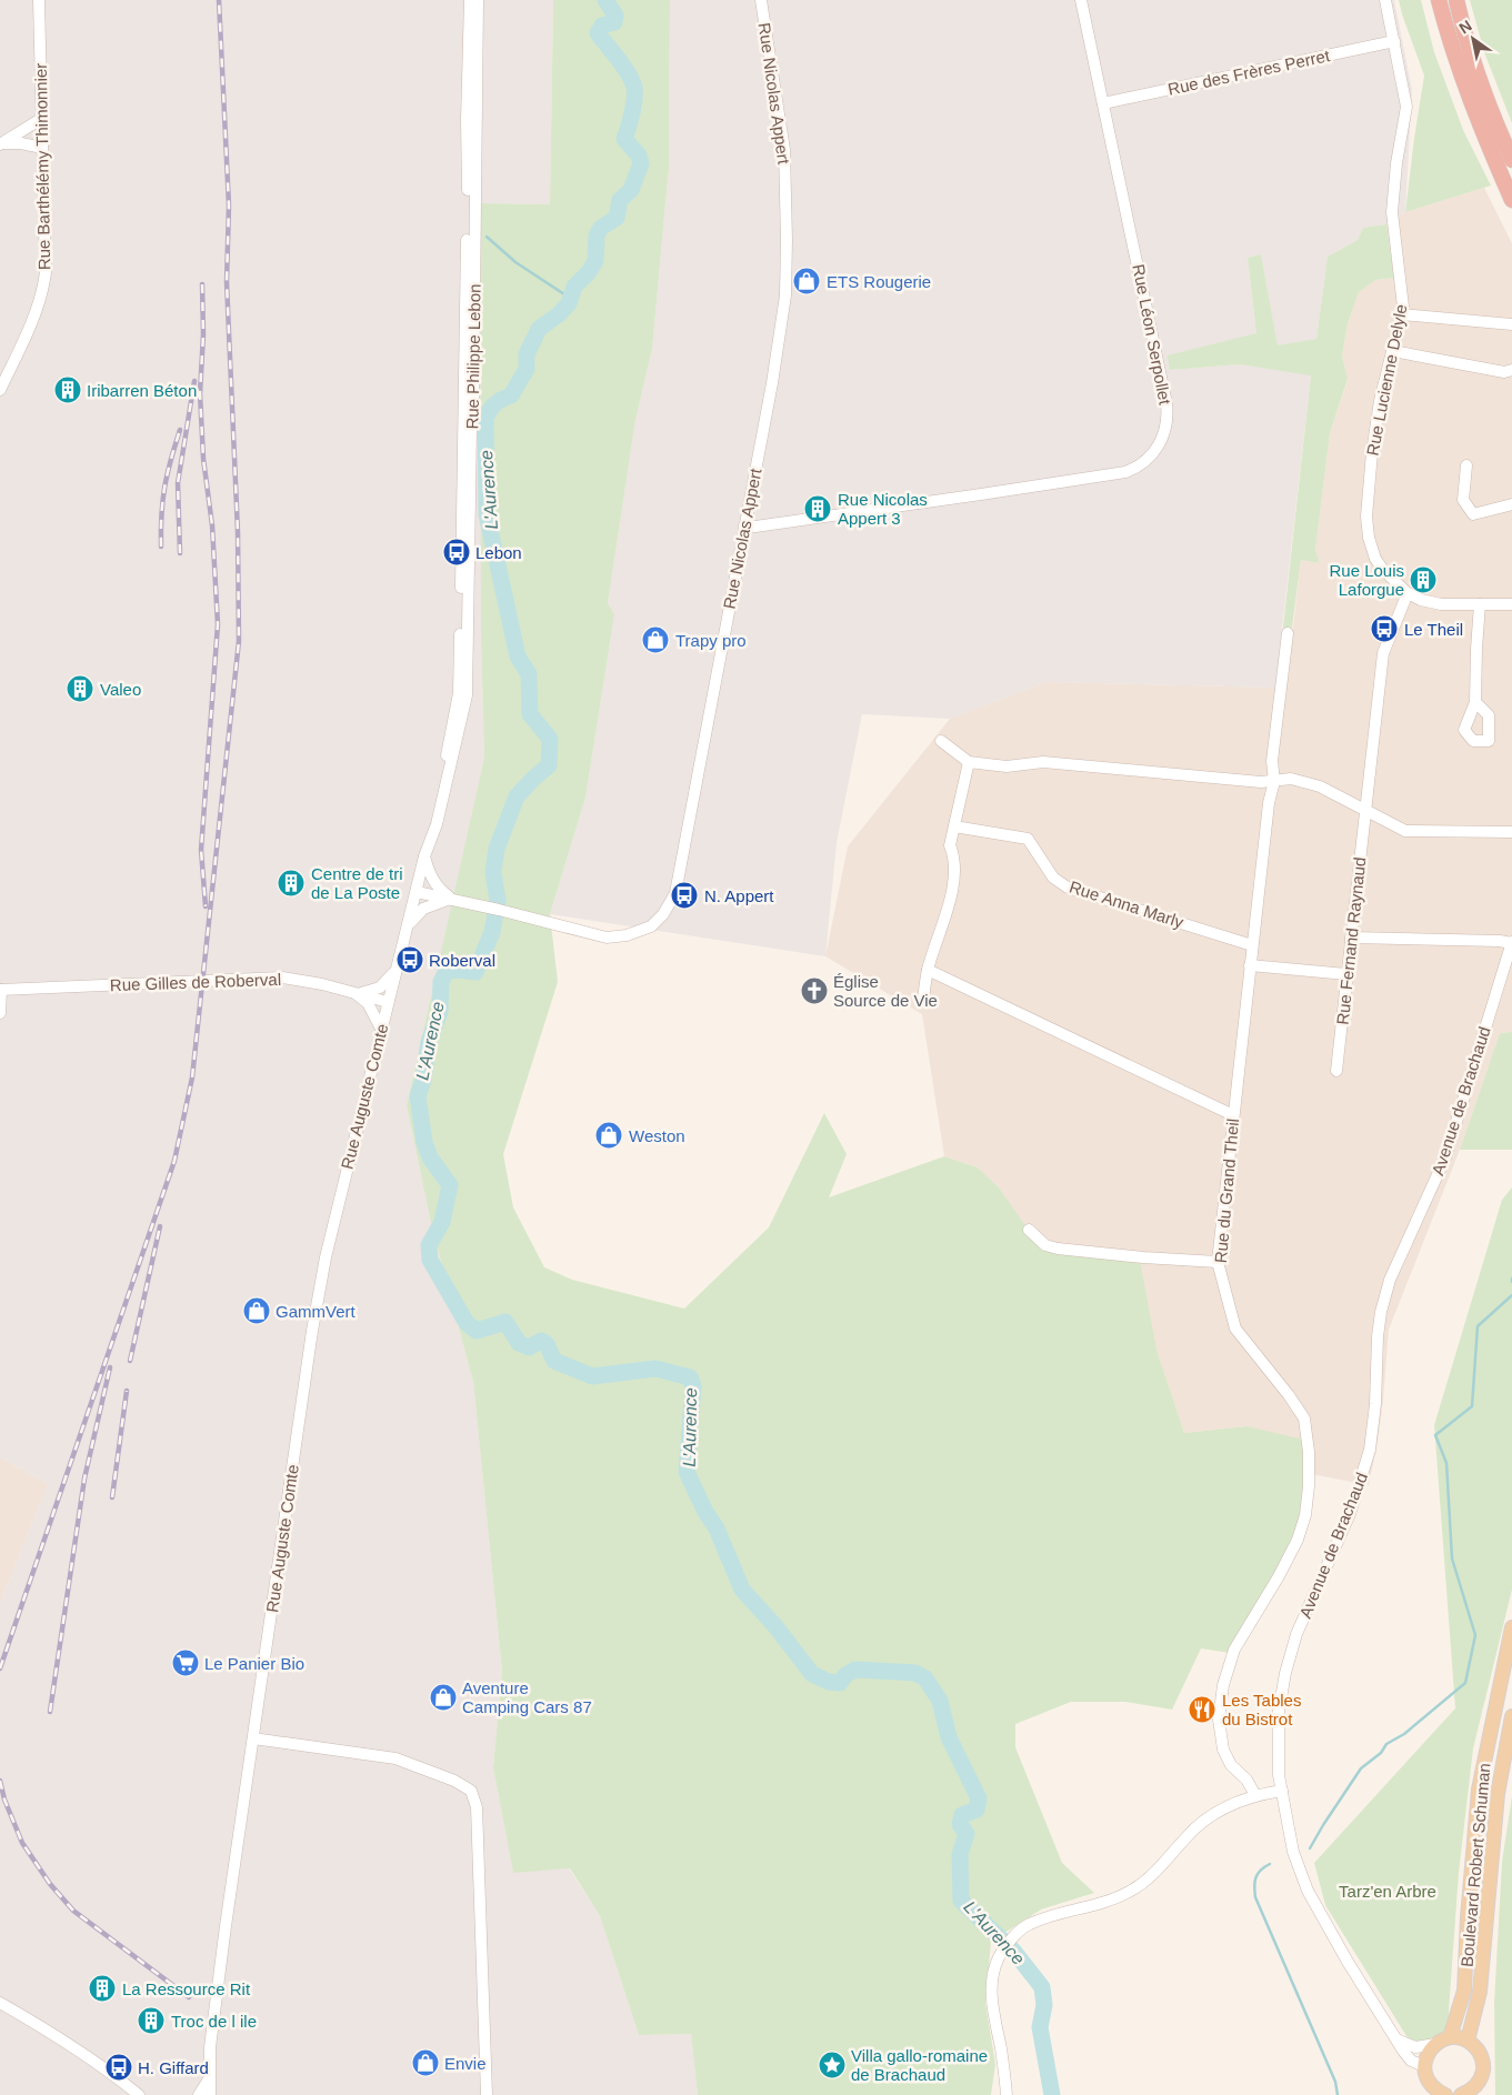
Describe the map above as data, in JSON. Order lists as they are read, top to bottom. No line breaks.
{"streets":{"main road":["Boulevard Robert Schuman"],"street":["Rue des Frères Perret","Rue Nicolas Appert","Rue Barthélémy Thimonnier","Rue Léon Serpollet","Rue Philippe Lebon","Rue Lucienne Delyle","Rue Anna Marly","Rue Fernand Raynaud","Rue Gilles de Roberval","Rue Auguste Comte","Avenue de Brachaud","Rue du Grand Theil"]},"crossings":[["Rue des Frères Perret","Rue Léon Serpollet"],["Rue des Frères Perret","Rue Lucienne Delyle"],["Rue Nicolas Appert","Rue Léon Serpollet"],["Rue Nicolas Appert","Rue Philippe Lebon"],["Rue Philippe Lebon","Rue Gilles de Roberval"],["Rue Philippe Lebon","Rue Auguste Comte"],["Rue Anna Marly","Rue du Grand Theil"],["Rue Gilles de Roberval","Rue Auguste Comte"]],"water":["L'Aurence"],"parks":["Tarz'en Arbre"],"places":{"shop":["ETS Rougerie","Trapy pro","Weston","GammVert","Aventure Camping Cars 87","Envie"],"building":["Iribarren Béton","Rue Nicolas Appert 3","Rue Louis Laforgue","Valeo","Centre de tri de La Poste","La Ressource Rit","Troc de l ile"],"bus stop":["Lebon","Le Theil","N. Appert","Roberval","H. Giffard"],"church":["Église Source de Vie"],"supermarket":["Le Panier Bio"],"restaurant":["Les Tables du Bistrot"],"place":["Villa gallo-romaine de Brachaud"]},"north":"top left"}
